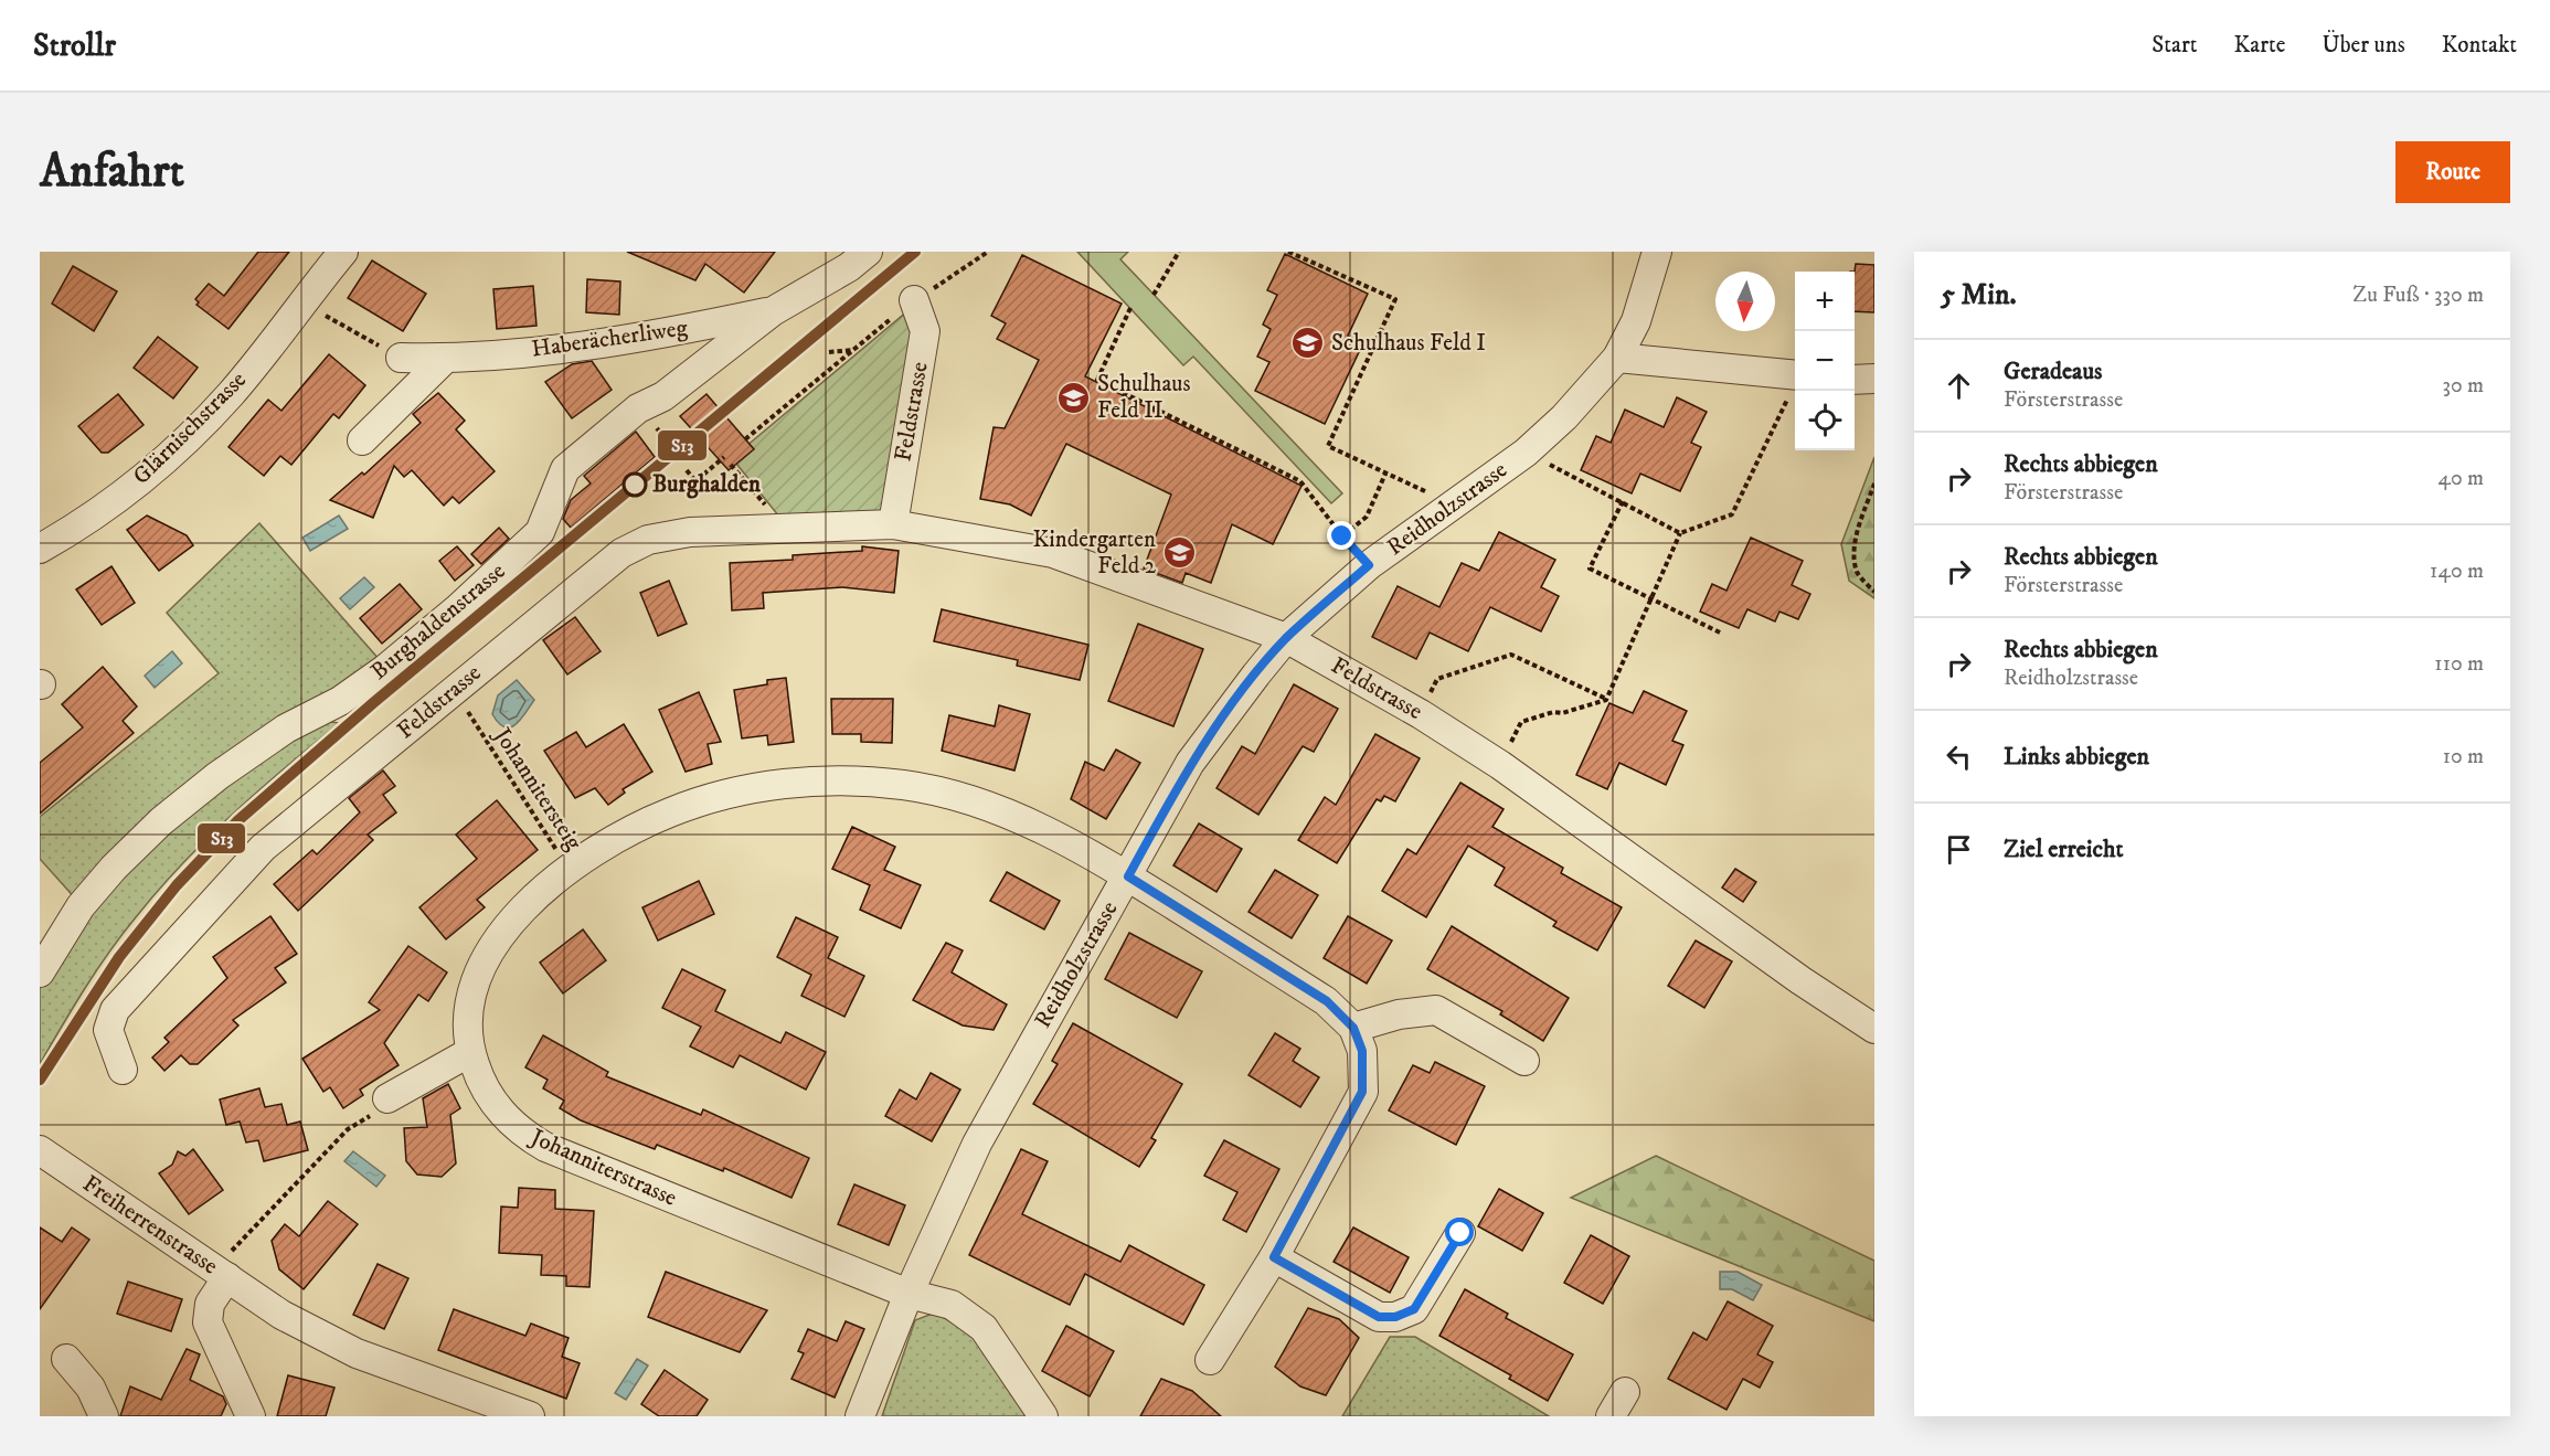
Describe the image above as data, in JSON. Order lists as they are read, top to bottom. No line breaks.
{"streets":{"street":["Haberächerliweg","Feldstrasse","Glärnischstrasse","Reidholzstrasse","Burghaldenstrasse","Johanniterstrasse","Freiherrenstrasse"],"path":["Johannitersteig"]},"crossings":[["Haberächerliweg","Burghaldenstrasse"],["Feldstrasse","Reidholzstrasse"],["Reidholzstrasse","Johanniterstrasse"],["Johannitersteig","Johanniterstrasse"]],"places":{"school or university":["Schulhaus Feld I","Schulhaus Feld II","Kindergarten Feld 2"],"other":["Burghalden"]},"lines":["transit line S13"],"north":"bottom","page":{"header":"Strollr","nav":["Start","Karte","Über uns","Kontakt"],"buttons":"Route","title":"Anfahrt","heading":["5 Min.","Zu Fuß · 330 m"],"map_buttons":["+","−"],"list":[["Geradeaus","Försterstrasse","30 m"],["Rechts abbiegen","Försterstrasse","40 m"],["Rechts abbiegen","Försterstrasse","140 m"],["Rechts abbiegen","Reidholzstrasse","110 m"],["Links abbiegen","10 m"],"Ziel erreicht"]}}
